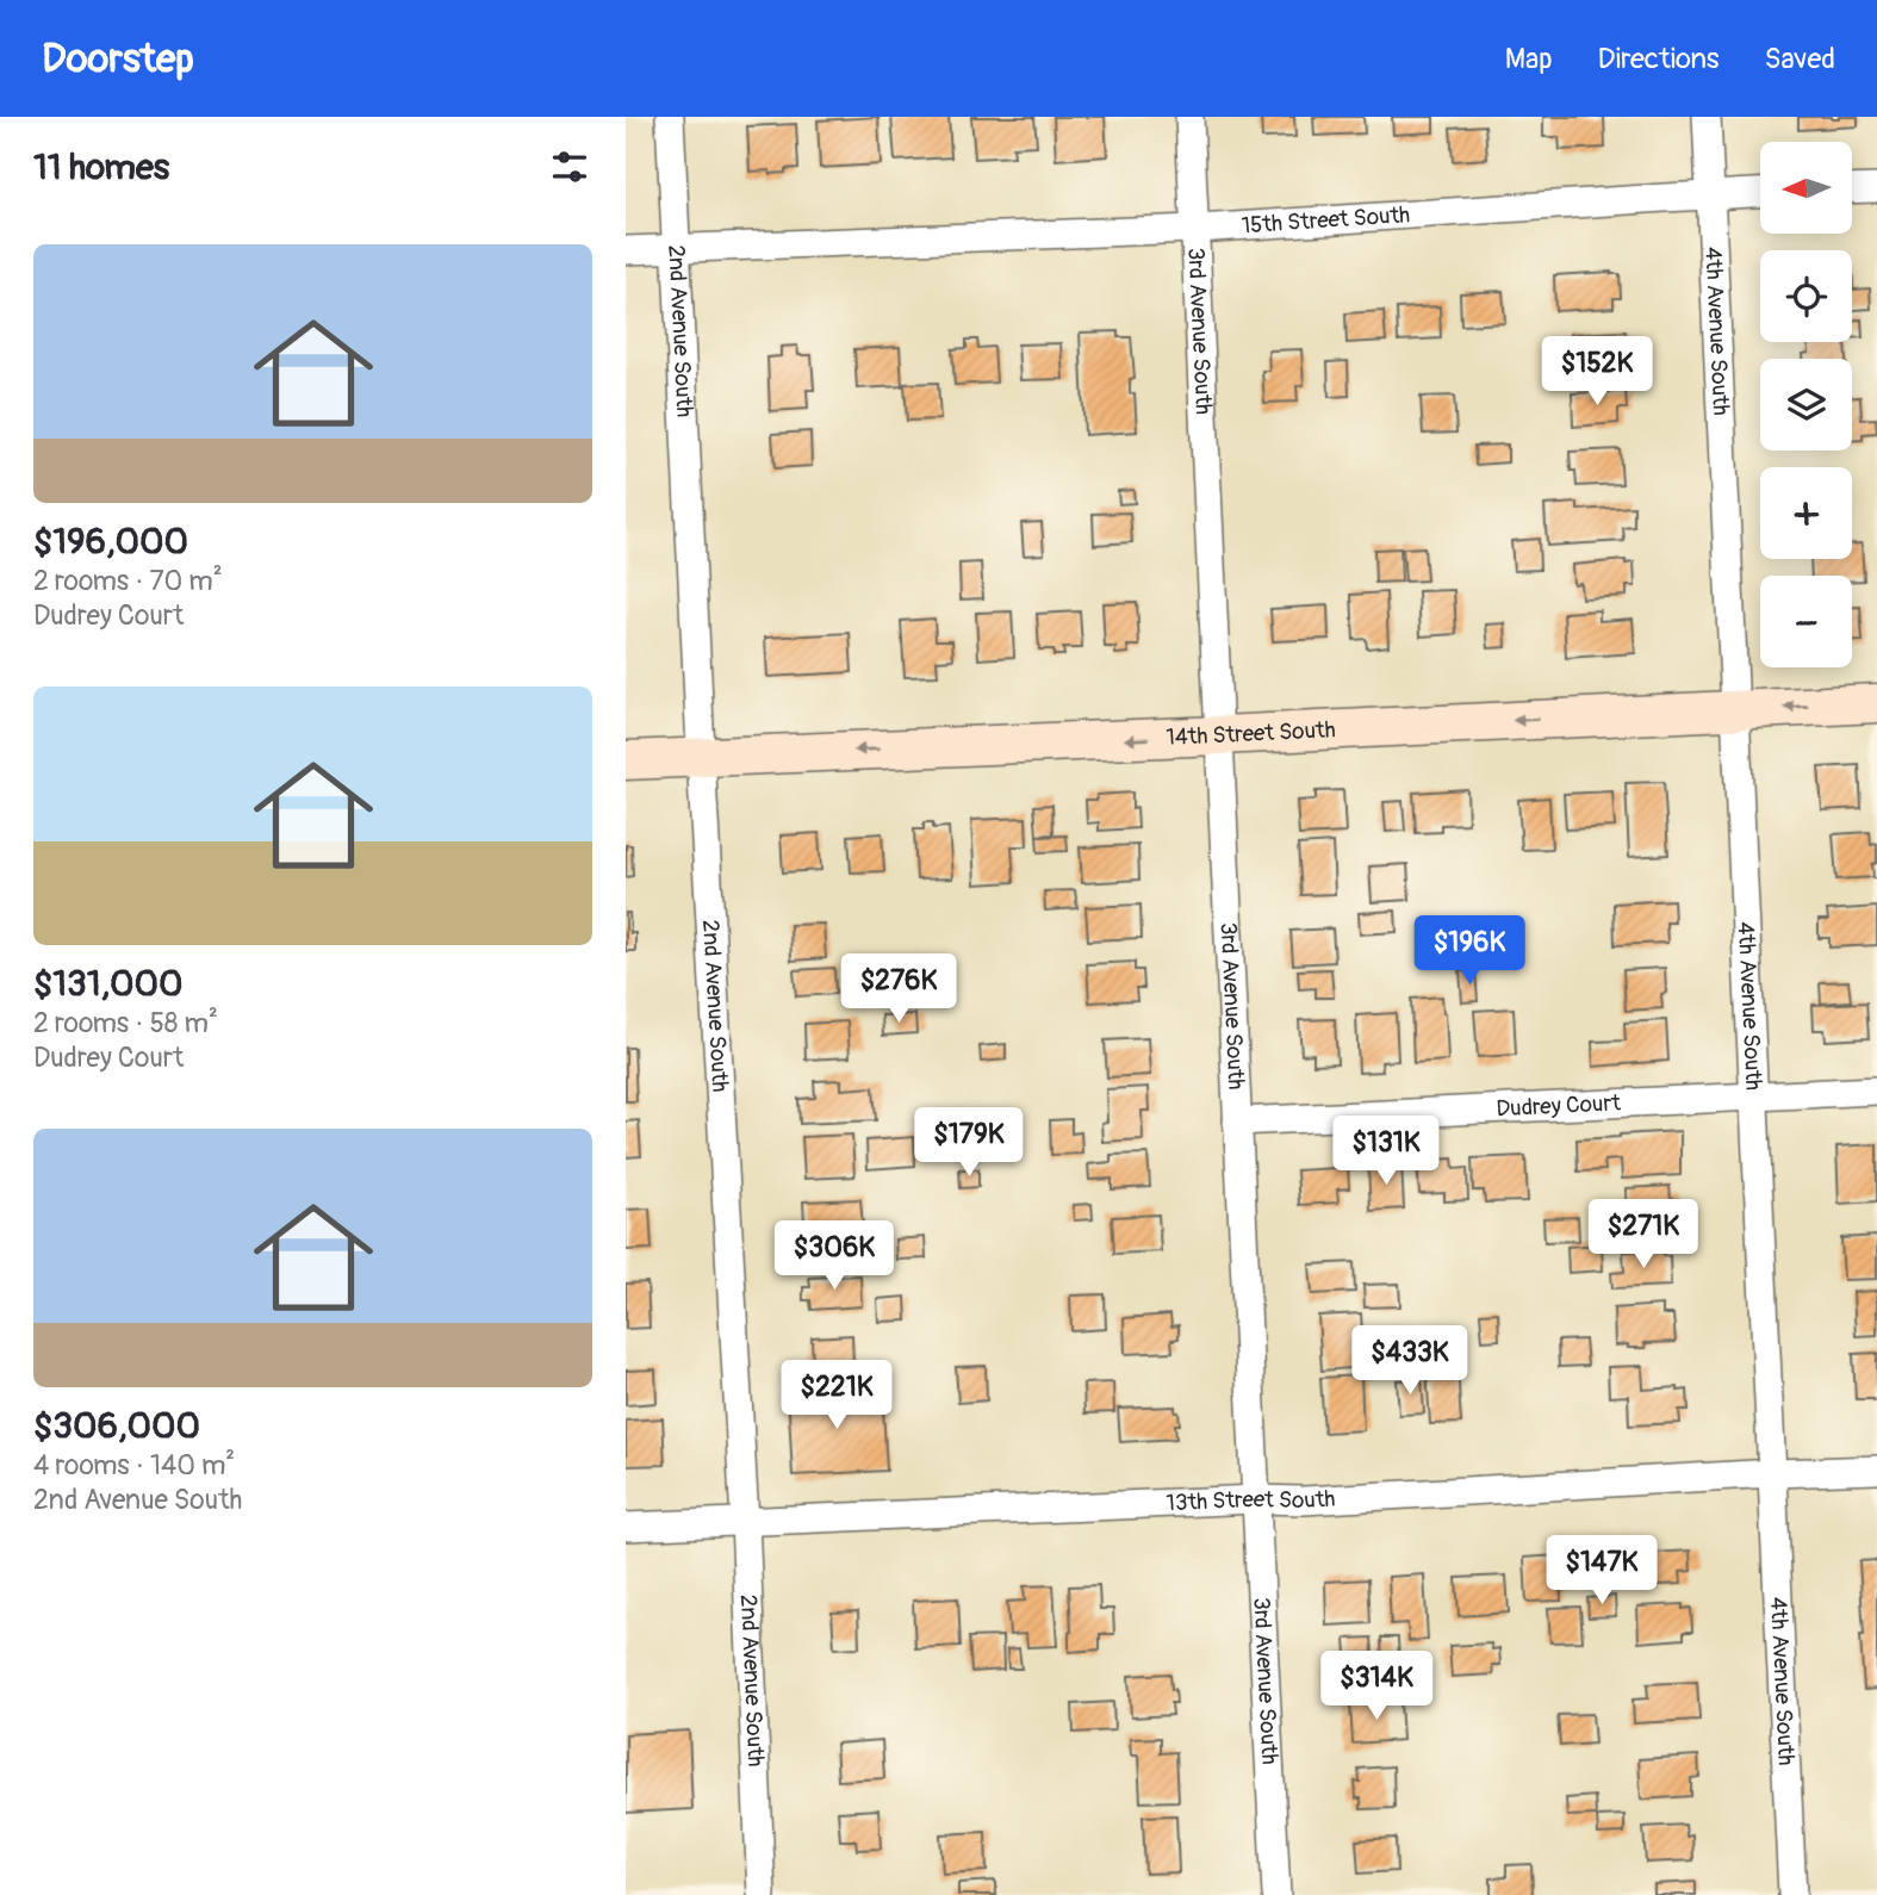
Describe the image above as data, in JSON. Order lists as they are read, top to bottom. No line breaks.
{"streets":{"street":["15th Street South","2nd Avenue South","3rd Avenue South","4th Avenue South","14th Street South","Dudrey Court","13th Street South"]},"crossings":[["15th Street South","2nd Avenue South"],["15th Street South","3rd Avenue South"],["15th Street South","4th Avenue South"],["2nd Avenue South","14th Street South"],["2nd Avenue South","13th Street South"],["3rd Avenue South","14th Street South"],["3rd Avenue South","Dudrey Court"],["3rd Avenue South","13th Street South"],["4th Avenue South","14th Street South"],["4th Avenue South","Dudrey Court"],["4th Avenue South","13th Street South"]],"one_way":["14th Street South"],"north":"left","page":{"header":"Doorstep","nav":["Map","Directions","Saved"],"heading":"11 homes","map_buttons":["+","−"],"list":[{"name":"$196,000","note":"2 rooms · 70 m² · Dudrey Court"},{"name":"$131,000","note":"2 rooms · 58 m² · Dudrey Court"},{"name":"$306,000","note":"4 rooms · 140 m² · 2nd Avenue South"}],"price":["$152K","$196K","$276K","$179K","$131K","$271K","$306K","$433K","$221K","$147K","$314K"]}}
